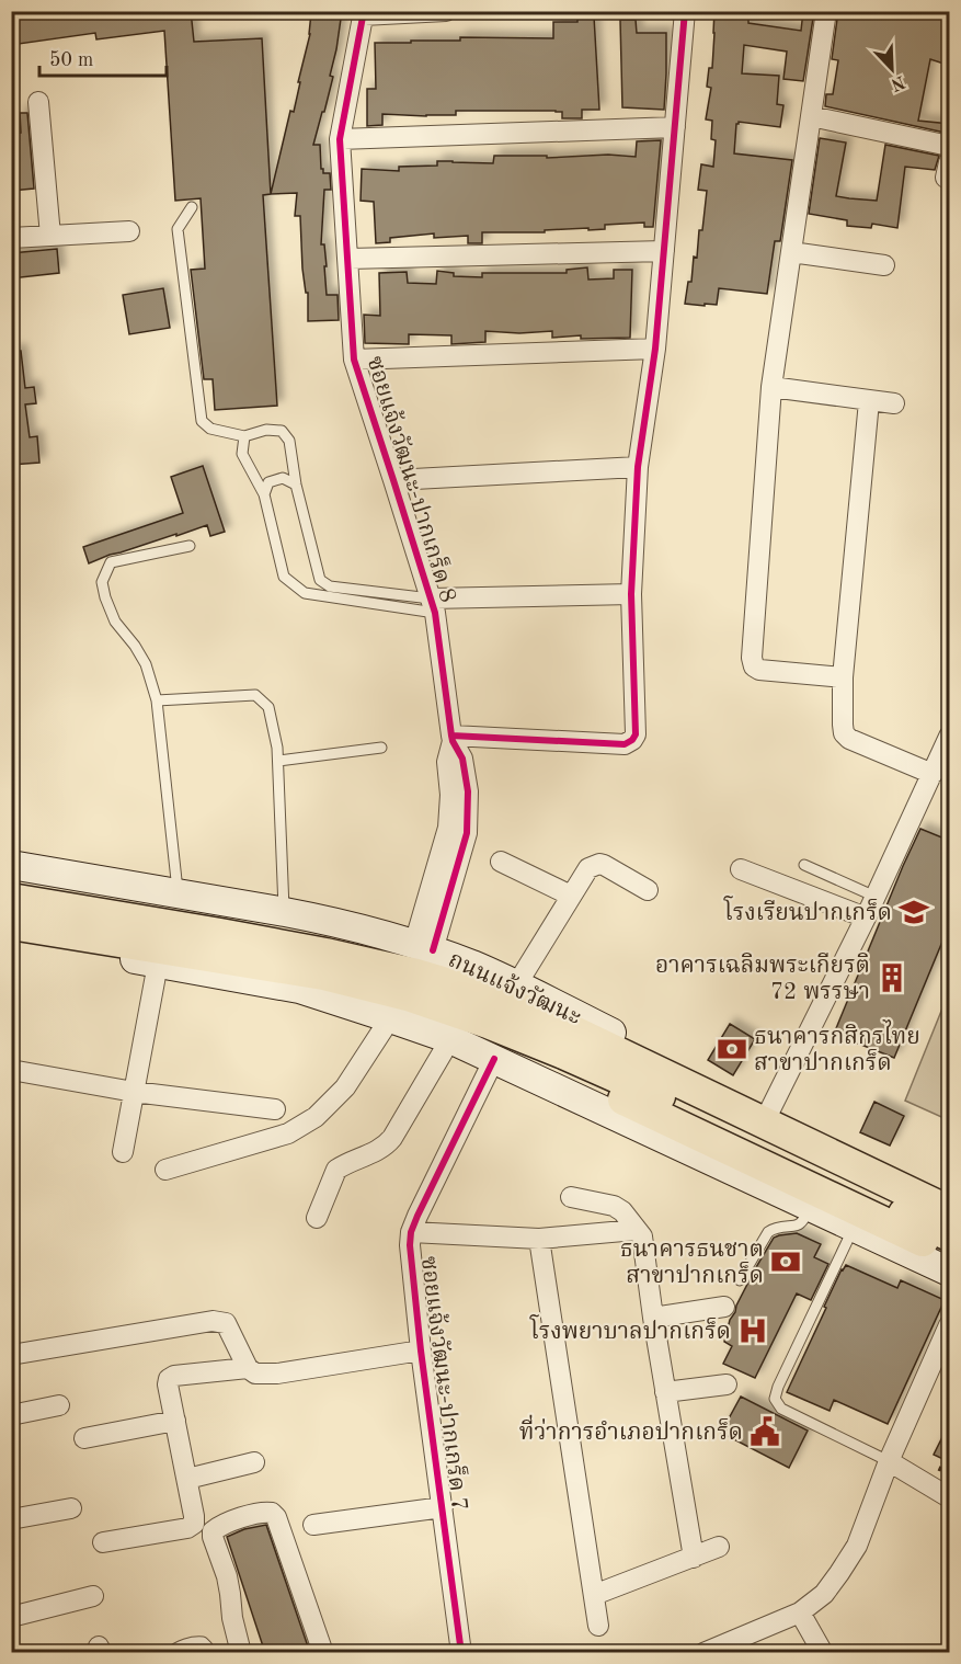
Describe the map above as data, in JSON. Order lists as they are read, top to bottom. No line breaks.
{"streets":{"main road":["ถนนแจ้งวัฒนะ"],"street":["ซอยแจ้งวัฒนะ-ปากเกร็ด 8","ซอยแจ้งวัฒนะ-ปากเกร็ด 7"]},"crossings":[["ซอยแจ้งวัฒนะ-ปากเกร็ด 8","ถนนแจ้งวัฒนะ"]],"places":{"school or university":["โรงเรียนปากเกร็ด"],"building":["อาคารเฉลิมพระเกียรติ 72 พรรษา"],"bank":["ธนาคารกสิกรไทย สาขาปากเกร็ด","ธนาคารธนชาต สาขาปากเกร็ด"],"hospital":["โรงพยาบาลปากเกร็ด"],"public building":["ที่ว่าการอำเภอปากเกร็ด"]},"scale_bar":"50 m","north":"bottom right"}
